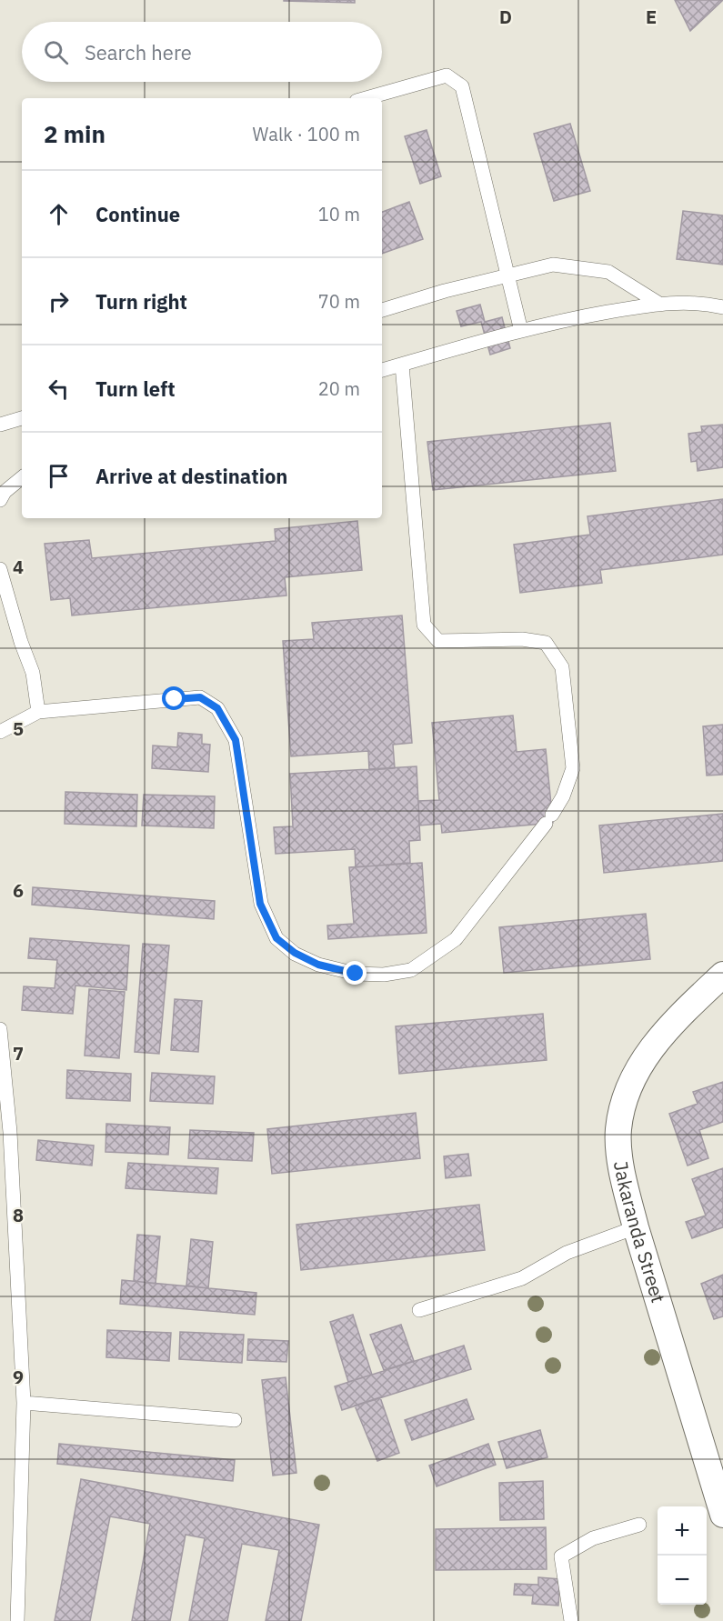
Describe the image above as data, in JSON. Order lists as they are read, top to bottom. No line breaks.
{"streets":{"street":["Jakaranda Street"]},"page":{"search":"Search here","heading":["2 min","Walk · 100 m"],"list":[["Continue","10 m"],["Turn right","70 m"],["Turn left","20 m"],"Arrive at destination"],"map_buttons":["+","−"]},"grid":{"columns":["D","E"],"rows":["4","5","6","7","8","9"]}}
